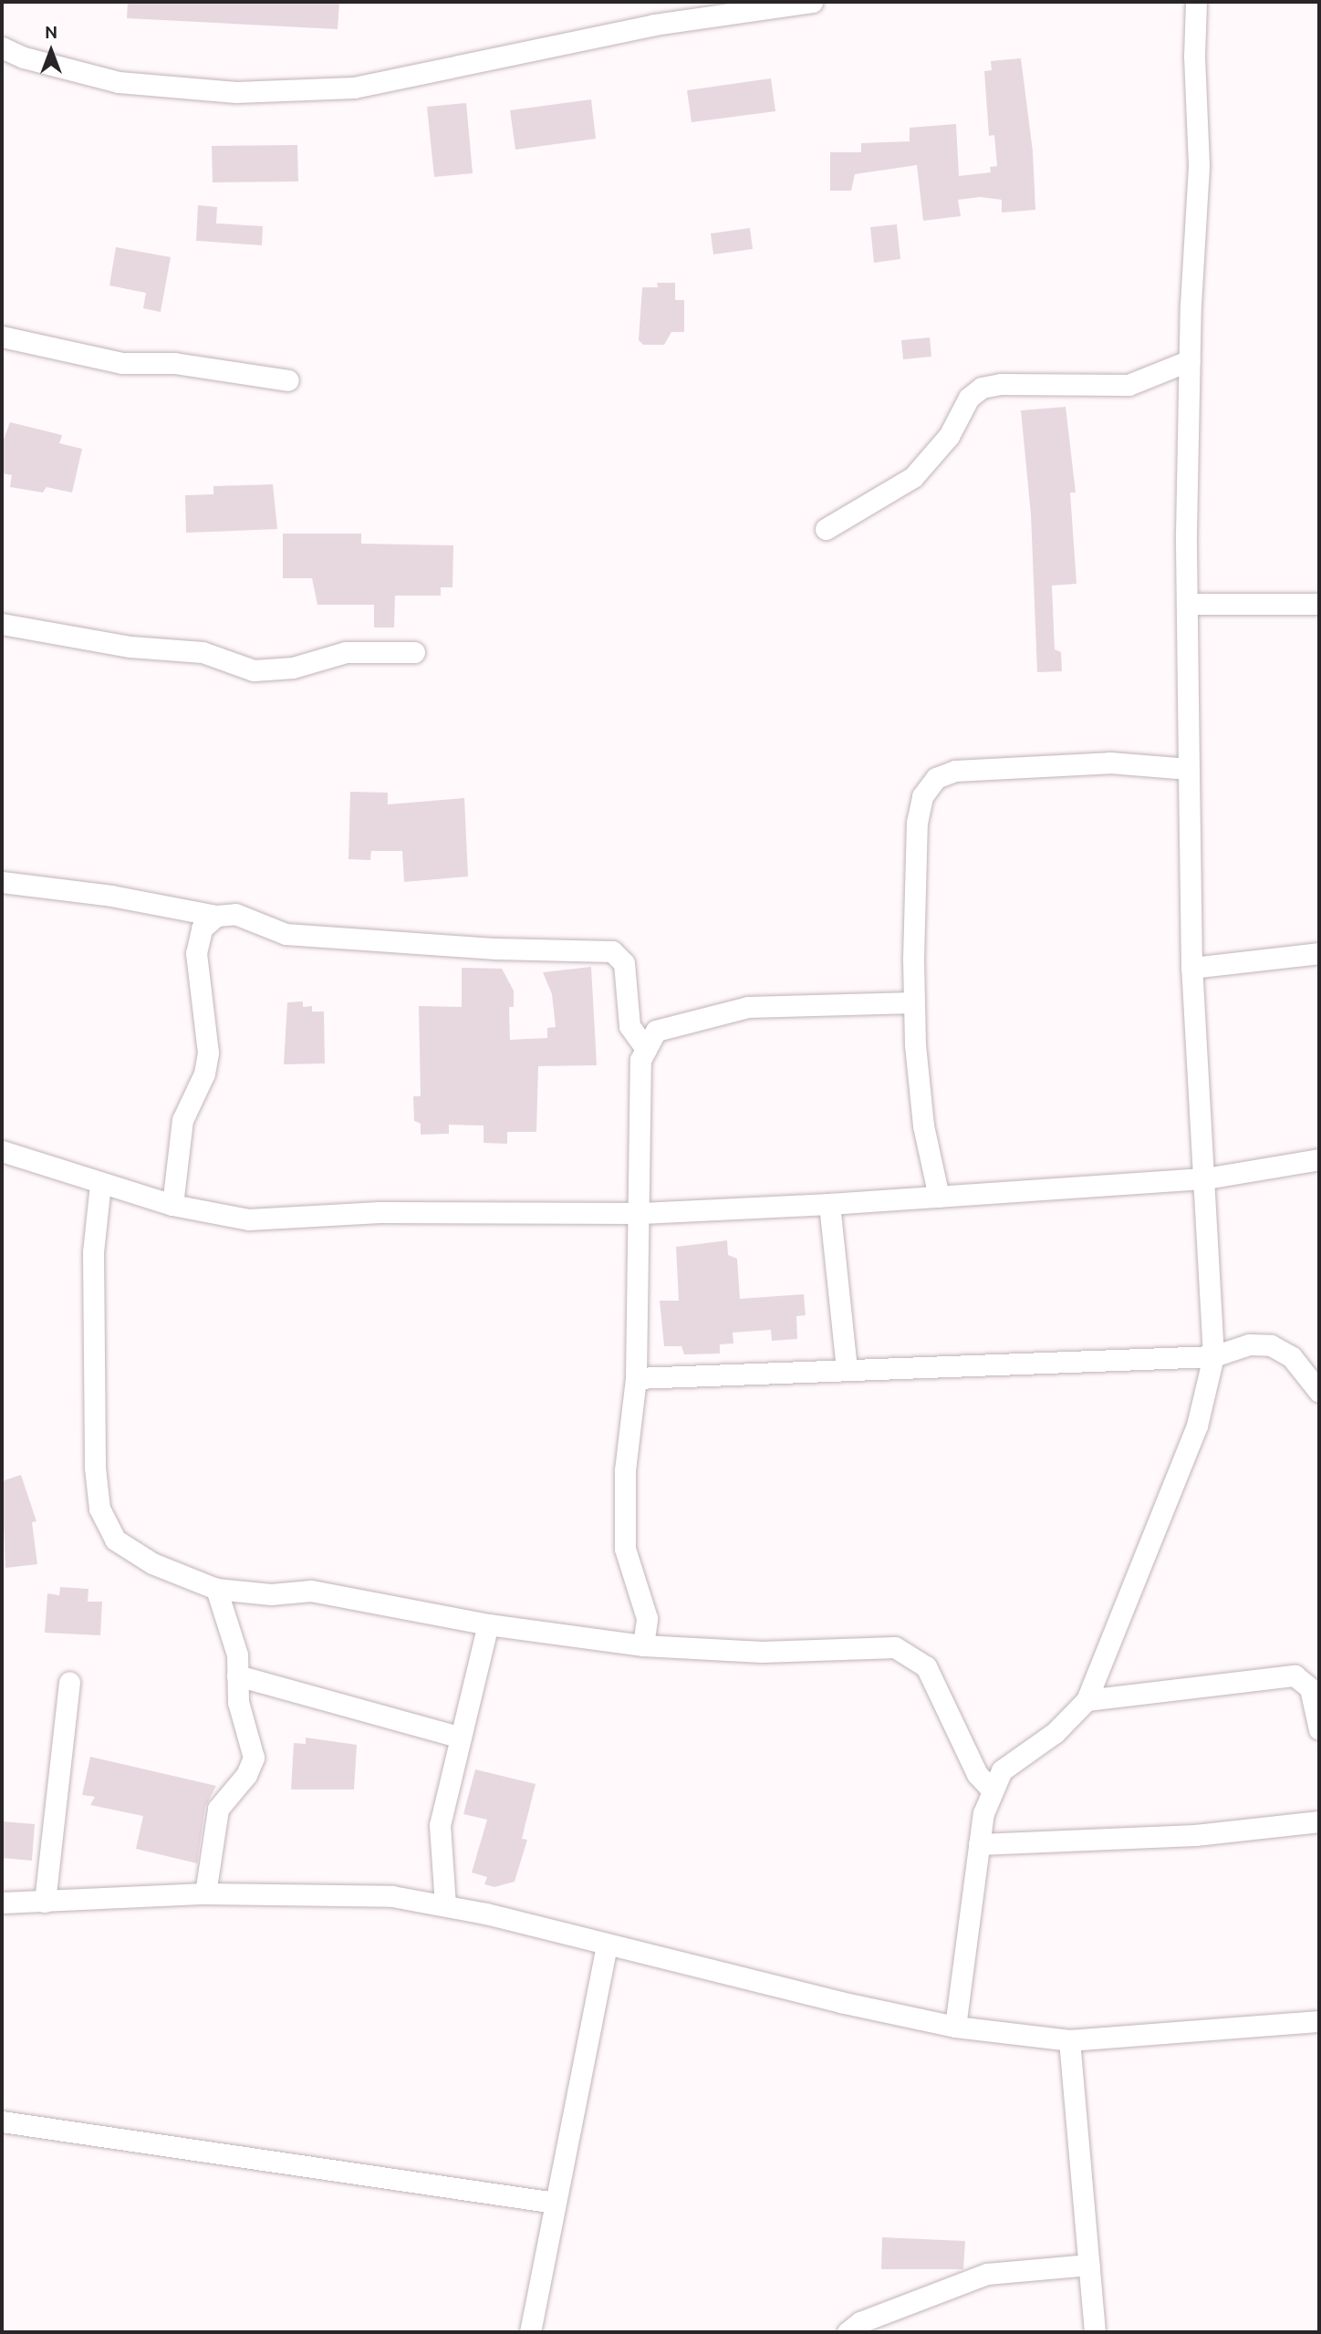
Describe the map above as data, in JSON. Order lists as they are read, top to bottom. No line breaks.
{"north":"top"}
